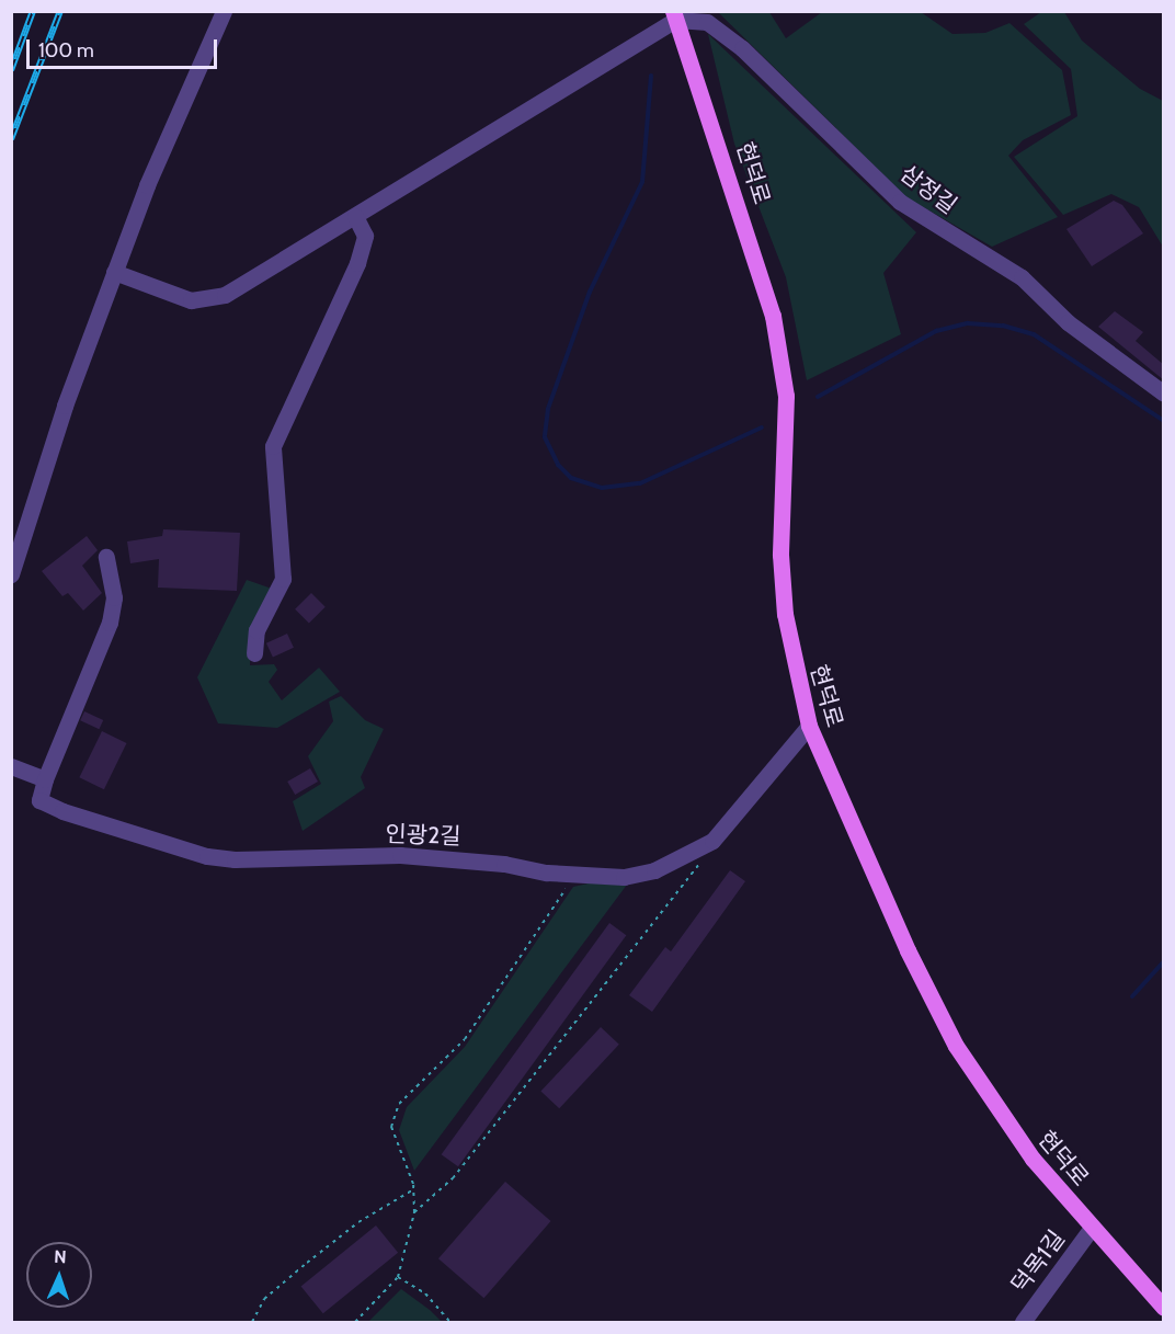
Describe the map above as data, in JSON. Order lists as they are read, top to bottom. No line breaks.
{"streets":{"main road":["현덕로"],"street":["삼정길","인광2길","덕목1길"]},"crossings":[["현덕로","삼정길"],["현덕로","인광2길"],["현덕로","덕목1길"]],"scale_bar":"100 m","north":"top"}
